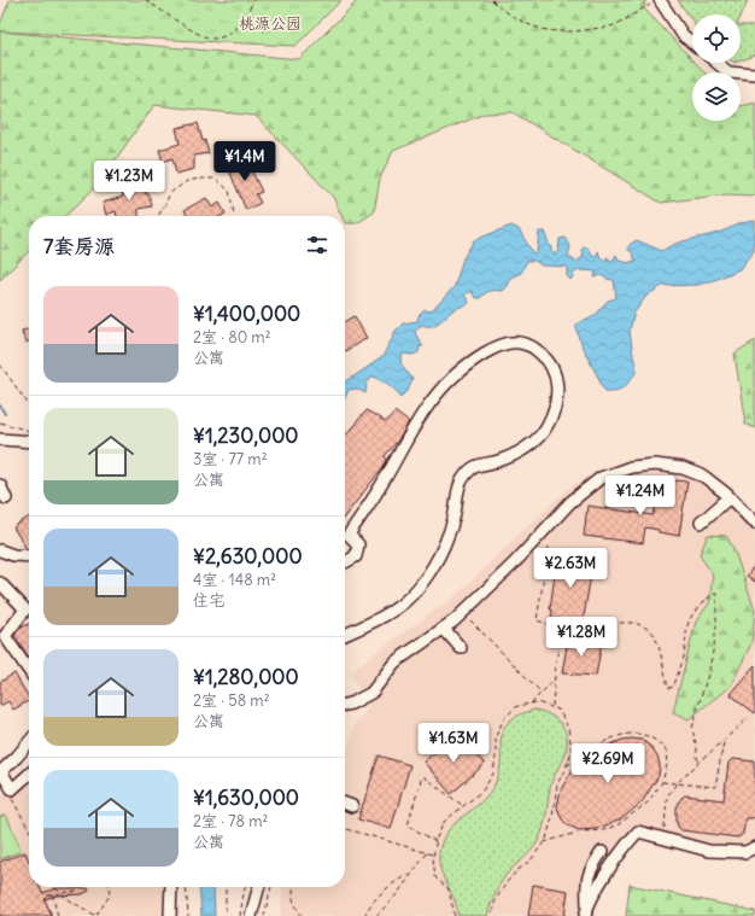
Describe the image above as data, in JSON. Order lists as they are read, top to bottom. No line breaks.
{"parks":["桃源公园"],"page":{"price":["¥1.4M","¥1.23M","¥1.24M","¥2.63M","¥1.28M","¥1.63M","¥2.69M"],"heading":"7套房源","list":[{"name":"¥1,400,000","note":"2室 · 80 m² · 公寓"},{"name":"¥1,230,000","note":"3室 · 77 m² · 公寓"},{"name":"¥2,630,000","note":"4室 · 148 m² · 住宅"},{"name":"¥1,280,000","note":"2室 · 58 m² · 公寓"},{"name":"¥1,630,000","note":"2室 · 78 m² · 公寓"}]}}
